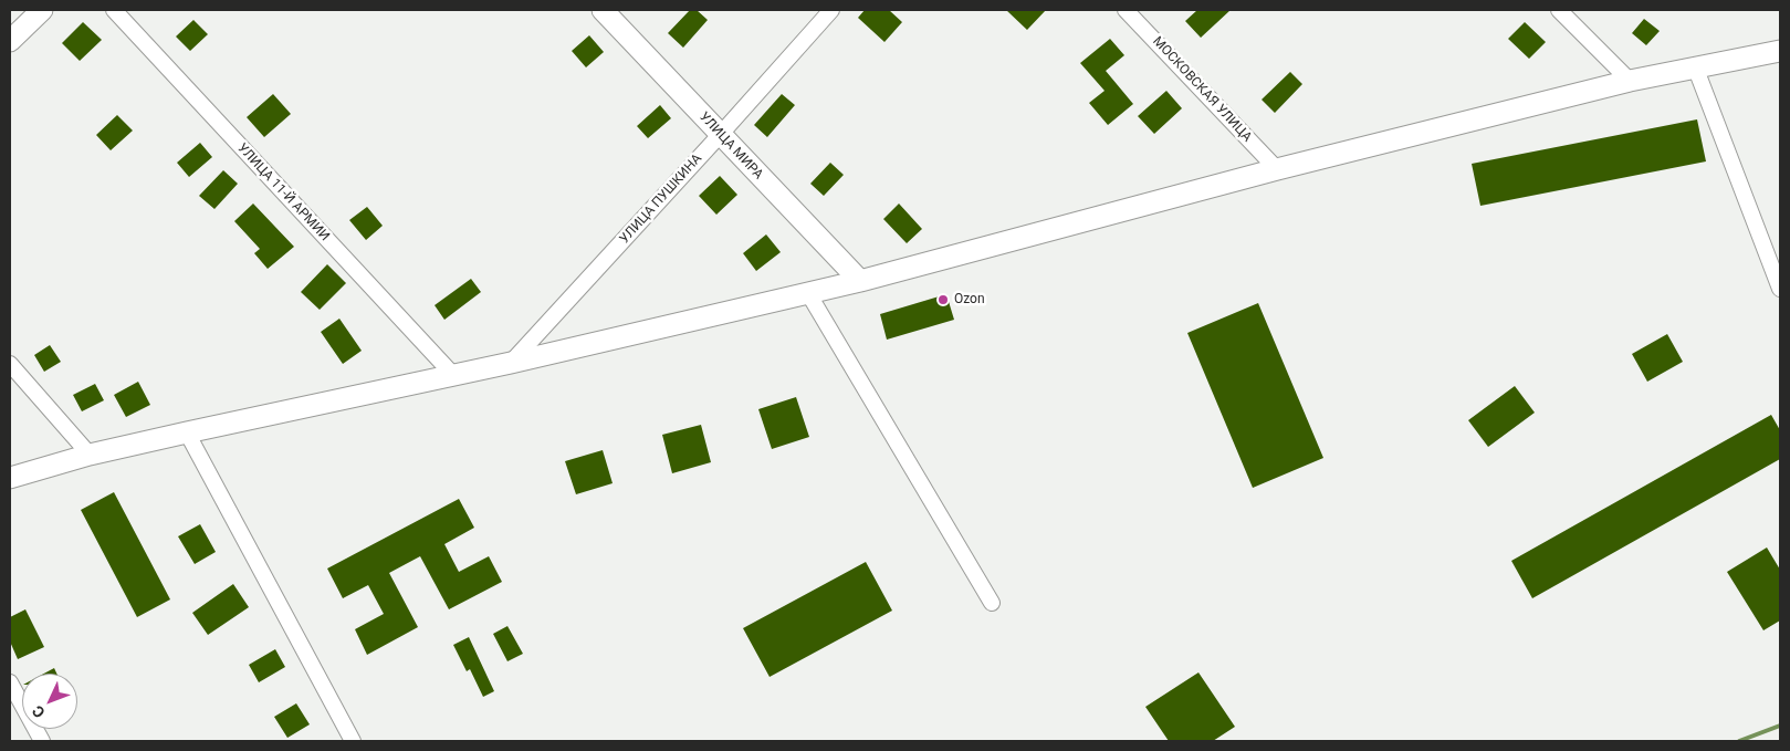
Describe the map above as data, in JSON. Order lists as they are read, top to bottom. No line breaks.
{"streets":{"main road":["УЛИЦА МИРА"],"street":["МОСКОВСКАЯ УЛИЦА","УЛИЦА 11-Й АРМИИ","УЛИЦА ПУШКИНА"]},"crossings":[["УЛИЦА МИРА","УЛИЦА ПУШКИНА"]],"places":["Ozon"],"north":"bottom left"}
